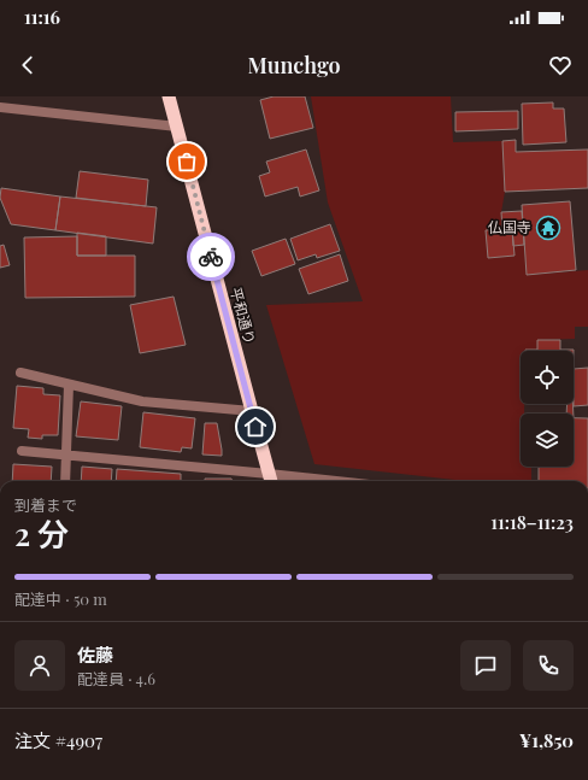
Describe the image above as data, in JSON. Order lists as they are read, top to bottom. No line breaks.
{"streets":{"highway":["平和通り"]},"places":{"temple":["仏国寺"]},"page":{"status":"11:16","header":"Munchgo","heading":["2 分","到着まで","11:18–11:23"],"panel":["佐藤","配達員 · 4.6","注文 #4907","¥1,850"],"bar":"配達中 · 50 m"}}
